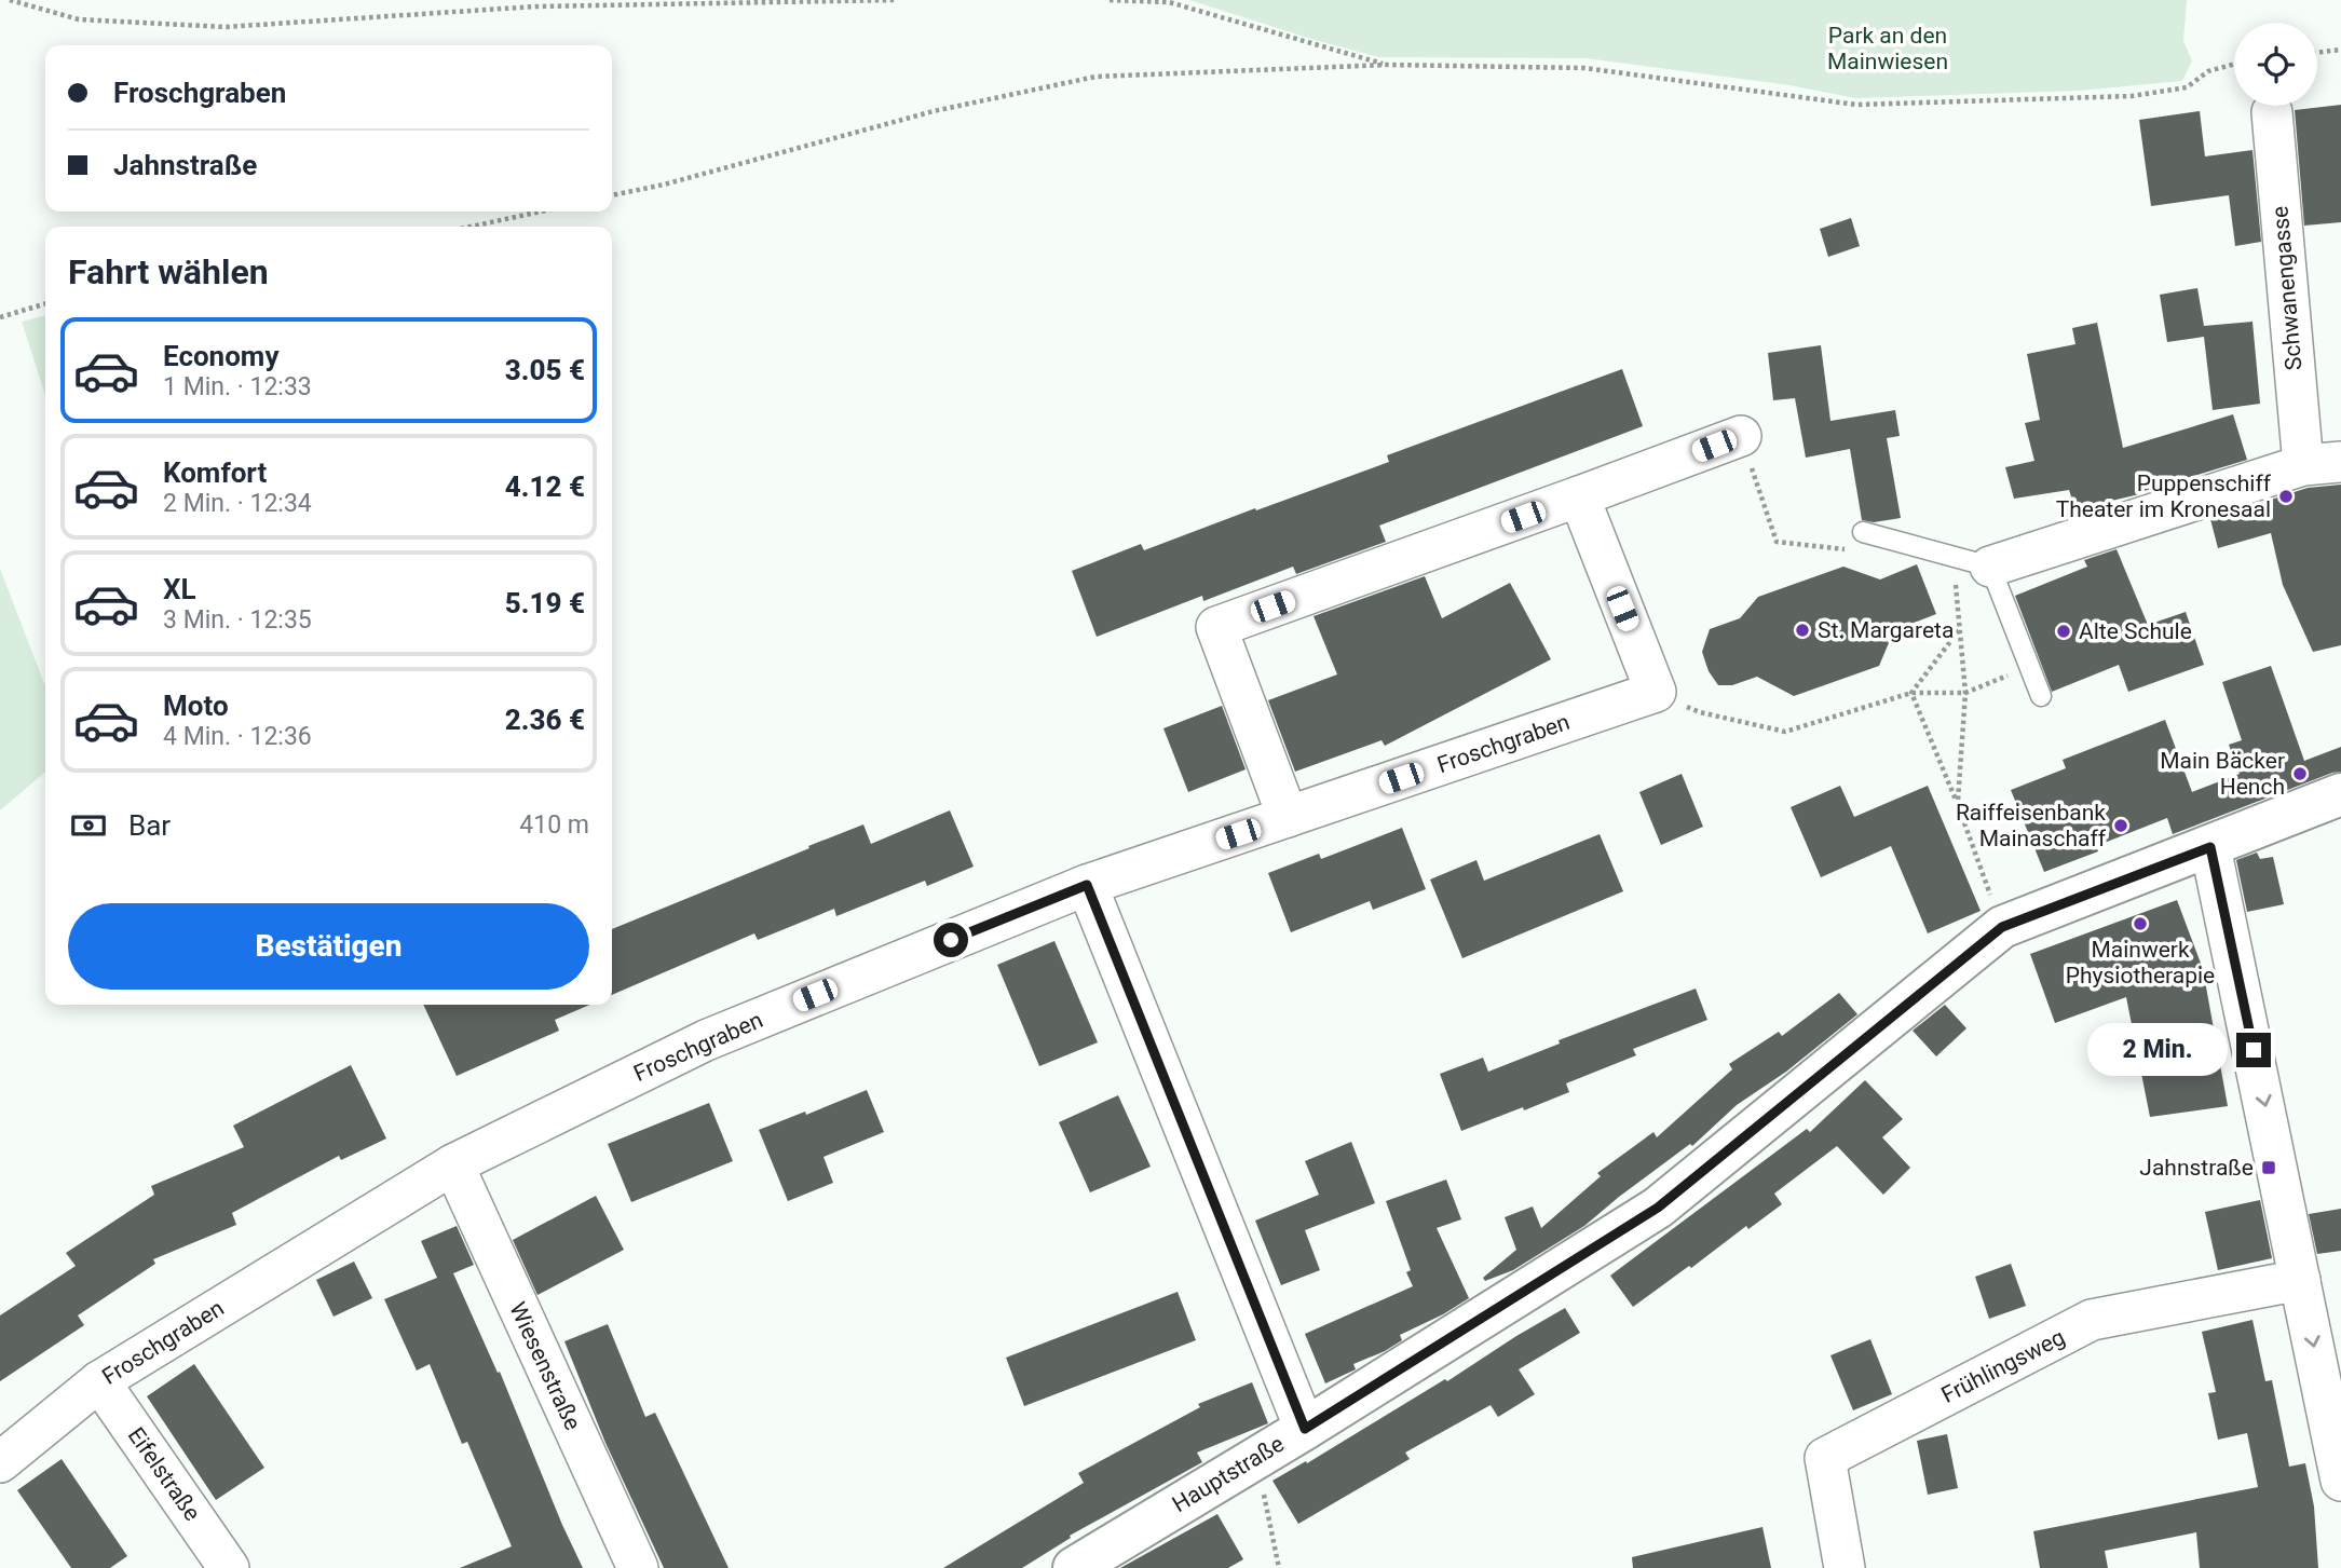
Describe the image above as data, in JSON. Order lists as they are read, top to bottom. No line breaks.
{"streets":{"street":["Schwanengasse","Froschgraben","Wiesenstraße","Frühlingsweg","Eifelstraße","Hauptstraße"]},"crossings":[["Froschgraben","Wiesenstraße"],["Froschgraben","Eifelstraße"]],"parks":["Park an den Mainwiesen"],"places":{"other":["Puppenschiff Theater im Kronesaal","St. Margareta","Alte Schule","Main Bäcker Hench","Raiffeisenbank Mainaschaff","Mainwerk Physiotherapie"],"transit":["Jahnstraße"]},"page":{"banner":["Froschgraben","Jahnstraße"],"heading":"Fahrt wählen","list":[{"name":"Economy","note":"1 Min. · 12:33","value":"3.05 €"},{"name":"Komfort","note":"2 Min. · 12:34","value":"4.12 €"},{"name":"XL","note":"3 Min. · 12:35","value":"5.19 €"},{"name":"Moto","note":"4 Min. · 12:36","value":"2.36 €"}],"pay":["Bar","410 m"],"buttons":"Bestätigen","bubble":"2 Min."}}
